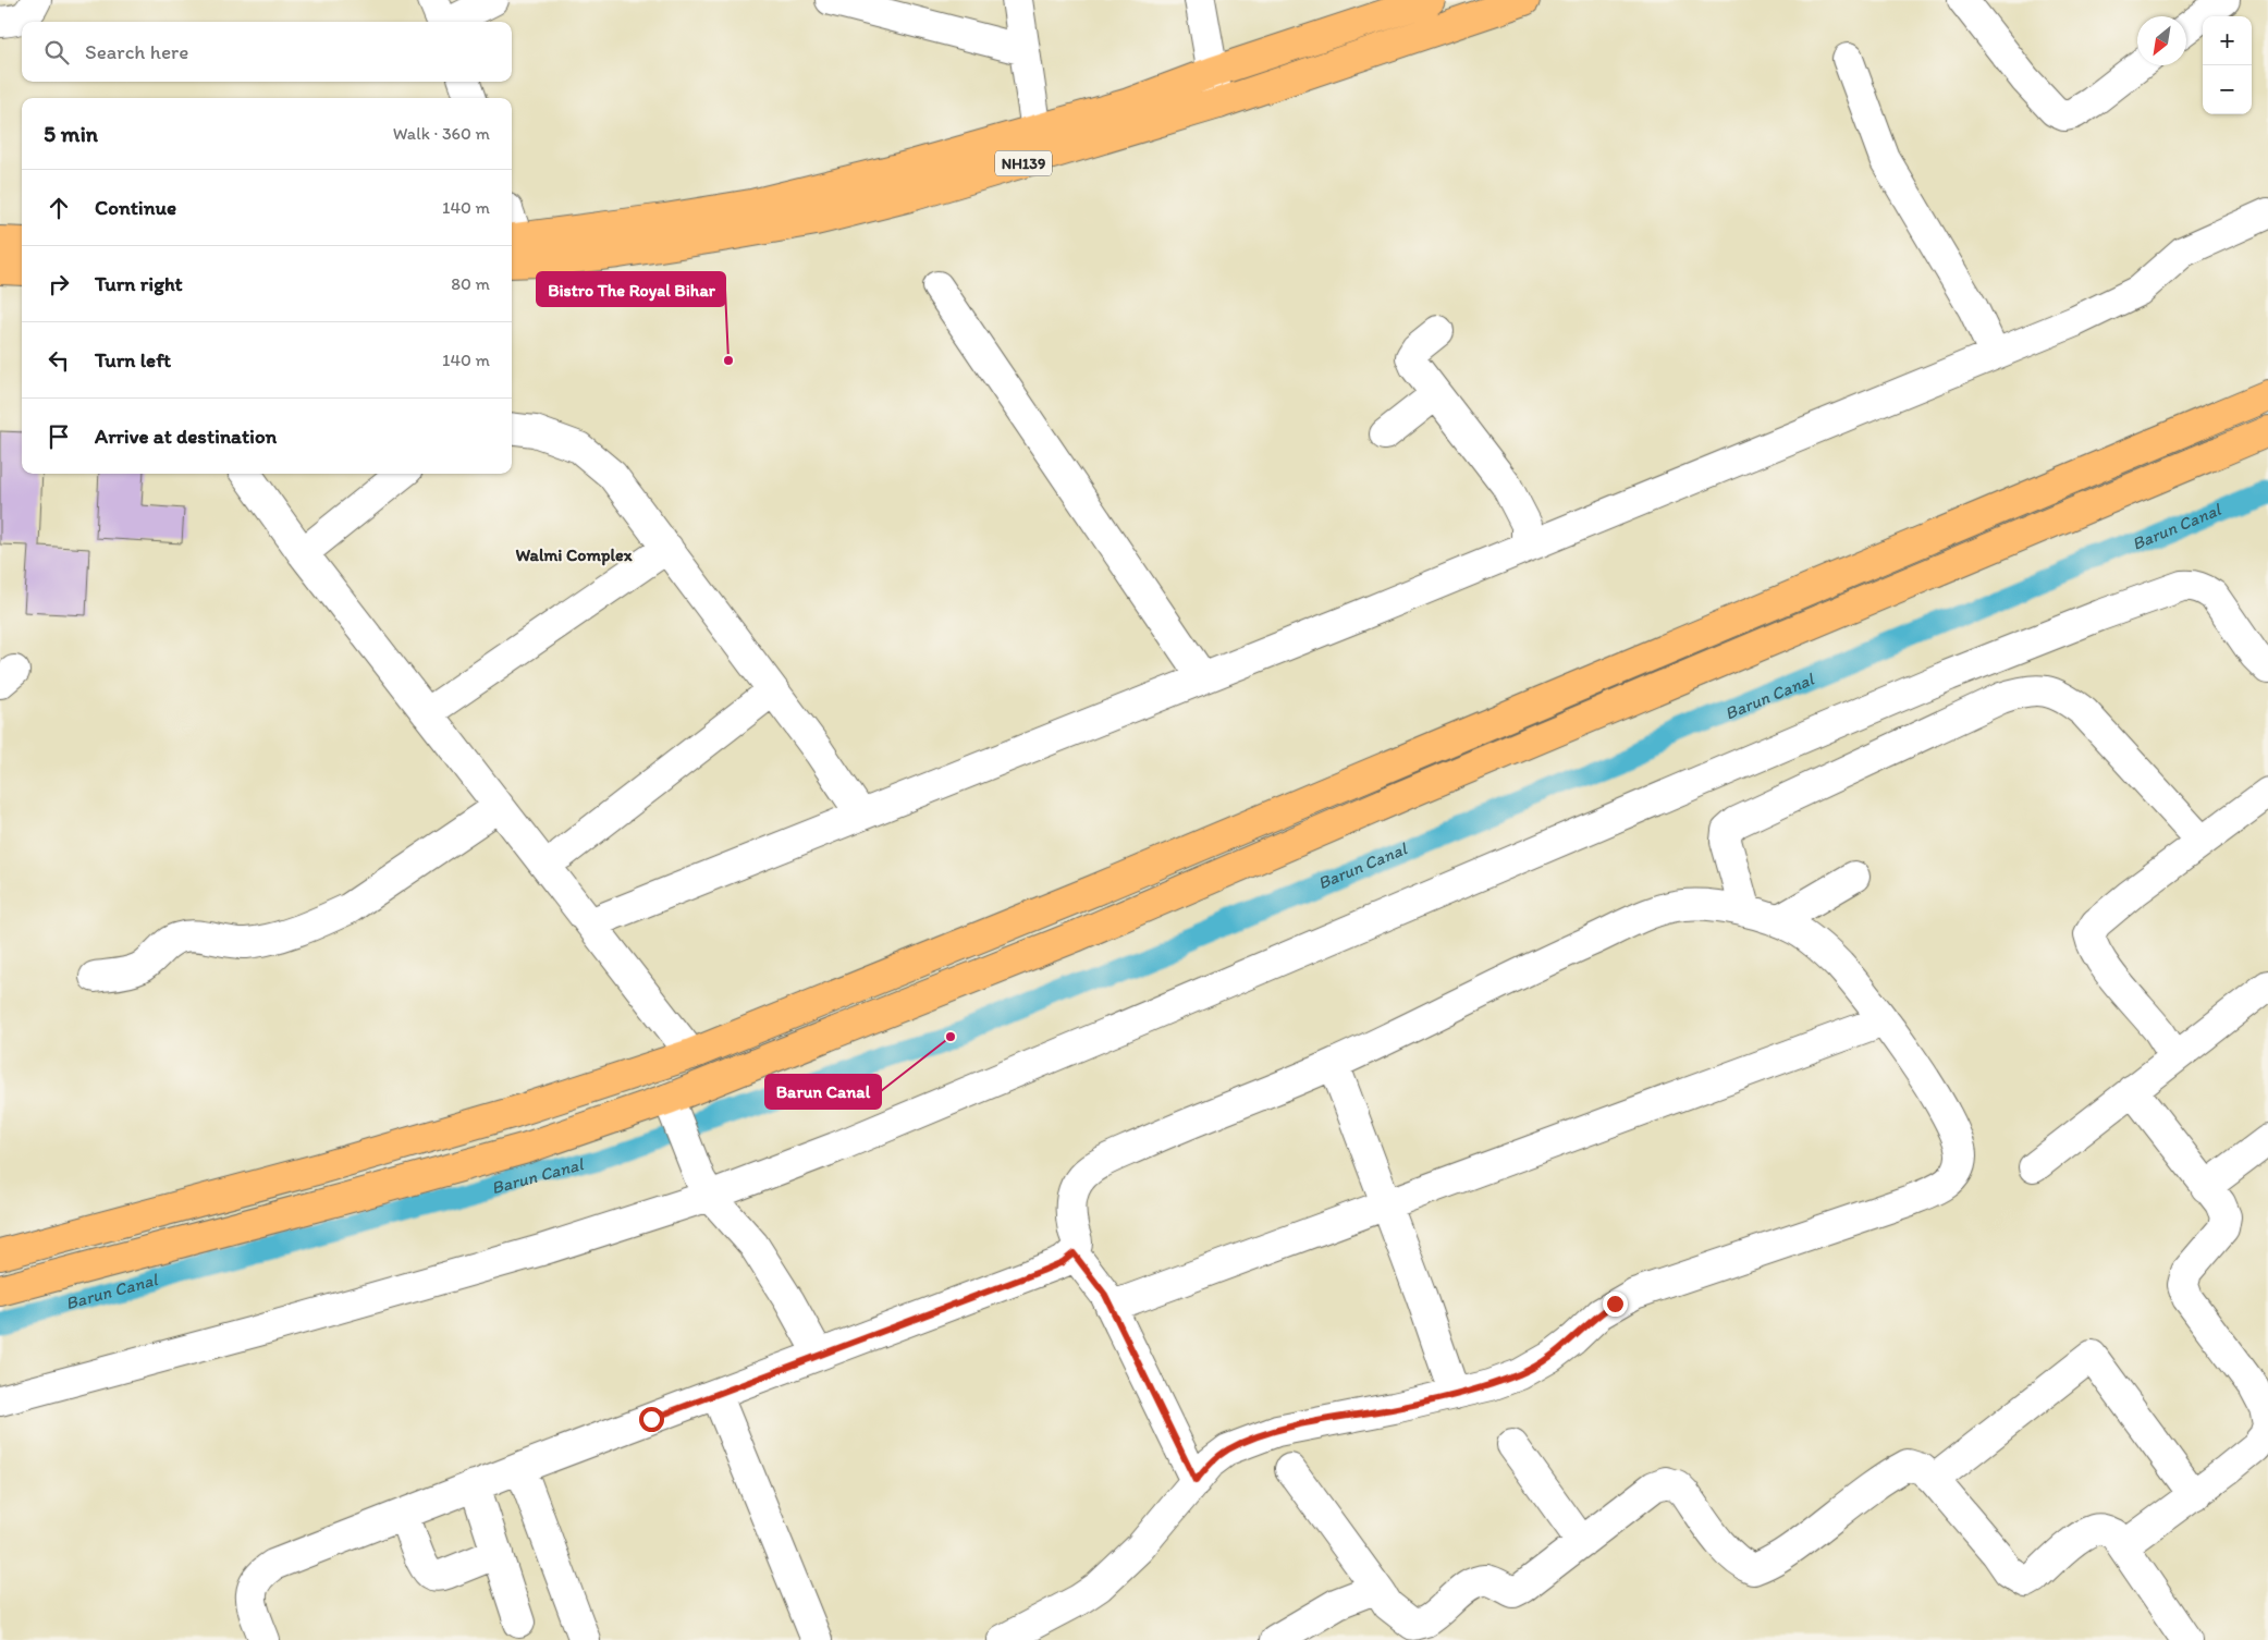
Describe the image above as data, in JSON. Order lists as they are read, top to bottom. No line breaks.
{"streets":{"highway":["NH139"]},"districts":["Walmi Complex"],"water":["Barun Canal"],"places":["Bistro The Royal Bihar","Barun Canal"],"north":"bottom left","page":{"map_buttons":["+","−"],"search":"Search here","heading":["5 min","Walk · 360 m"],"list":[["Continue","140 m"],["Turn right","80 m"],["Turn left","140 m"],"Arrive at destination"]}}
